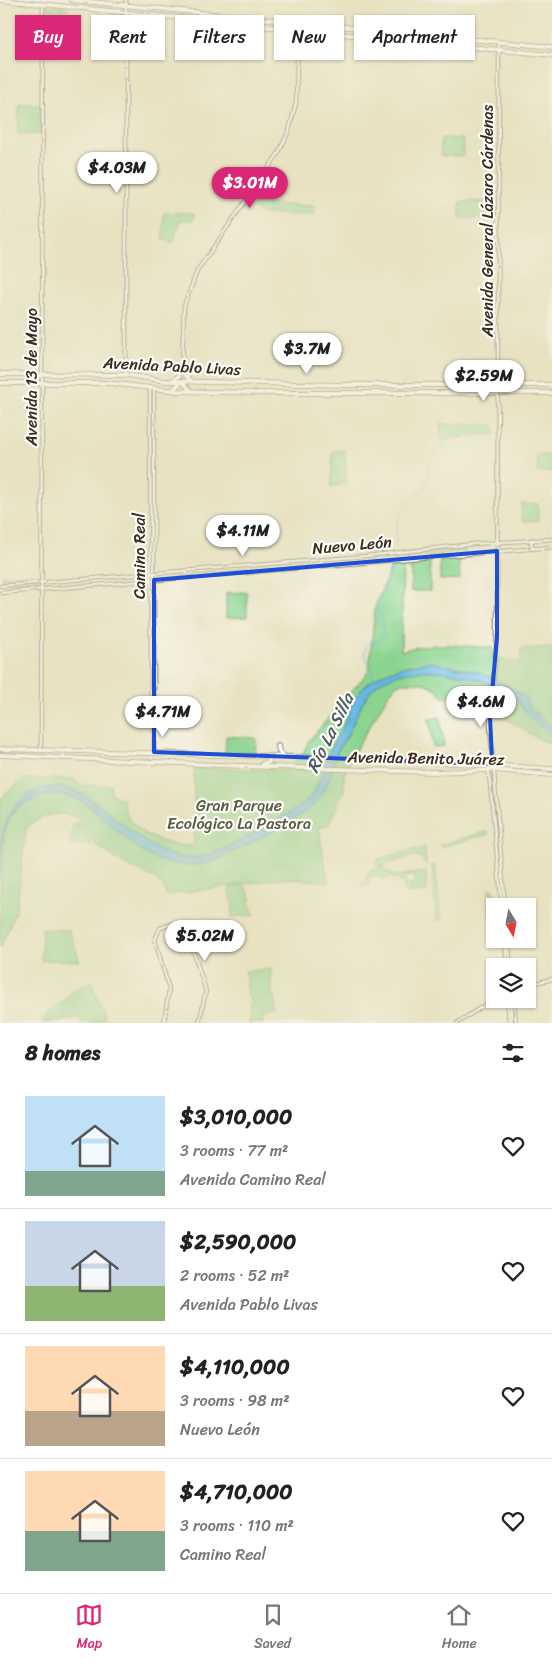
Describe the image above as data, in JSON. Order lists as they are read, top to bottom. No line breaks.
{"streets":{"main road":["Avenida Pablo Livas","Avenida Benito Juárez"],"street":["Avenida General Lázaro Cárdenas","Avenida 13 de Mayo","Nuevo León","Camino Real"]},"crossings":[["Avenida General Lázaro Cárdenas","Avenida Pablo Livas"],["Avenida General Lázaro Cárdenas","Nuevo León"],["Avenida General Lázaro Cárdenas","Avenida Benito Juárez"],["Avenida Pablo Livas","Avenida 13 de Mayo"],["Avenida Pablo Livas","Camino Real"],["Avenida 13 de Mayo","Nuevo León"],["Avenida 13 de Mayo","Avenida Benito Juárez"],["Nuevo León","Camino Real"],["Camino Real","Avenida Benito Juárez"]],"water":["Río La Silla"],"parks":["Gran Parque Ecológico La Pastora"],"north":"bottom","page":{"chip":["Buy","Rent","Filters","New","Apartment"],"price":["$4.03M","$3.01M","$3.7M","$2.59M","$4.11M","$4.6M","$4.71M","$5.02M"],"heading":"8 homes","list":[{"name":"$3,010,000","note":"3 rooms · 77 m² · Avenida Camino Real"},{"name":"$2,590,000","note":"2 rooms · 52 m² · Avenida Pablo Livas"},{"name":"$4,110,000","note":"3 rooms · 98 m² · Nuevo León"},{"name":"$4,710,000","note":"3 rooms · 110 m² · Camino Real"}],"tabs":["Map","Saved","Home"]}}
